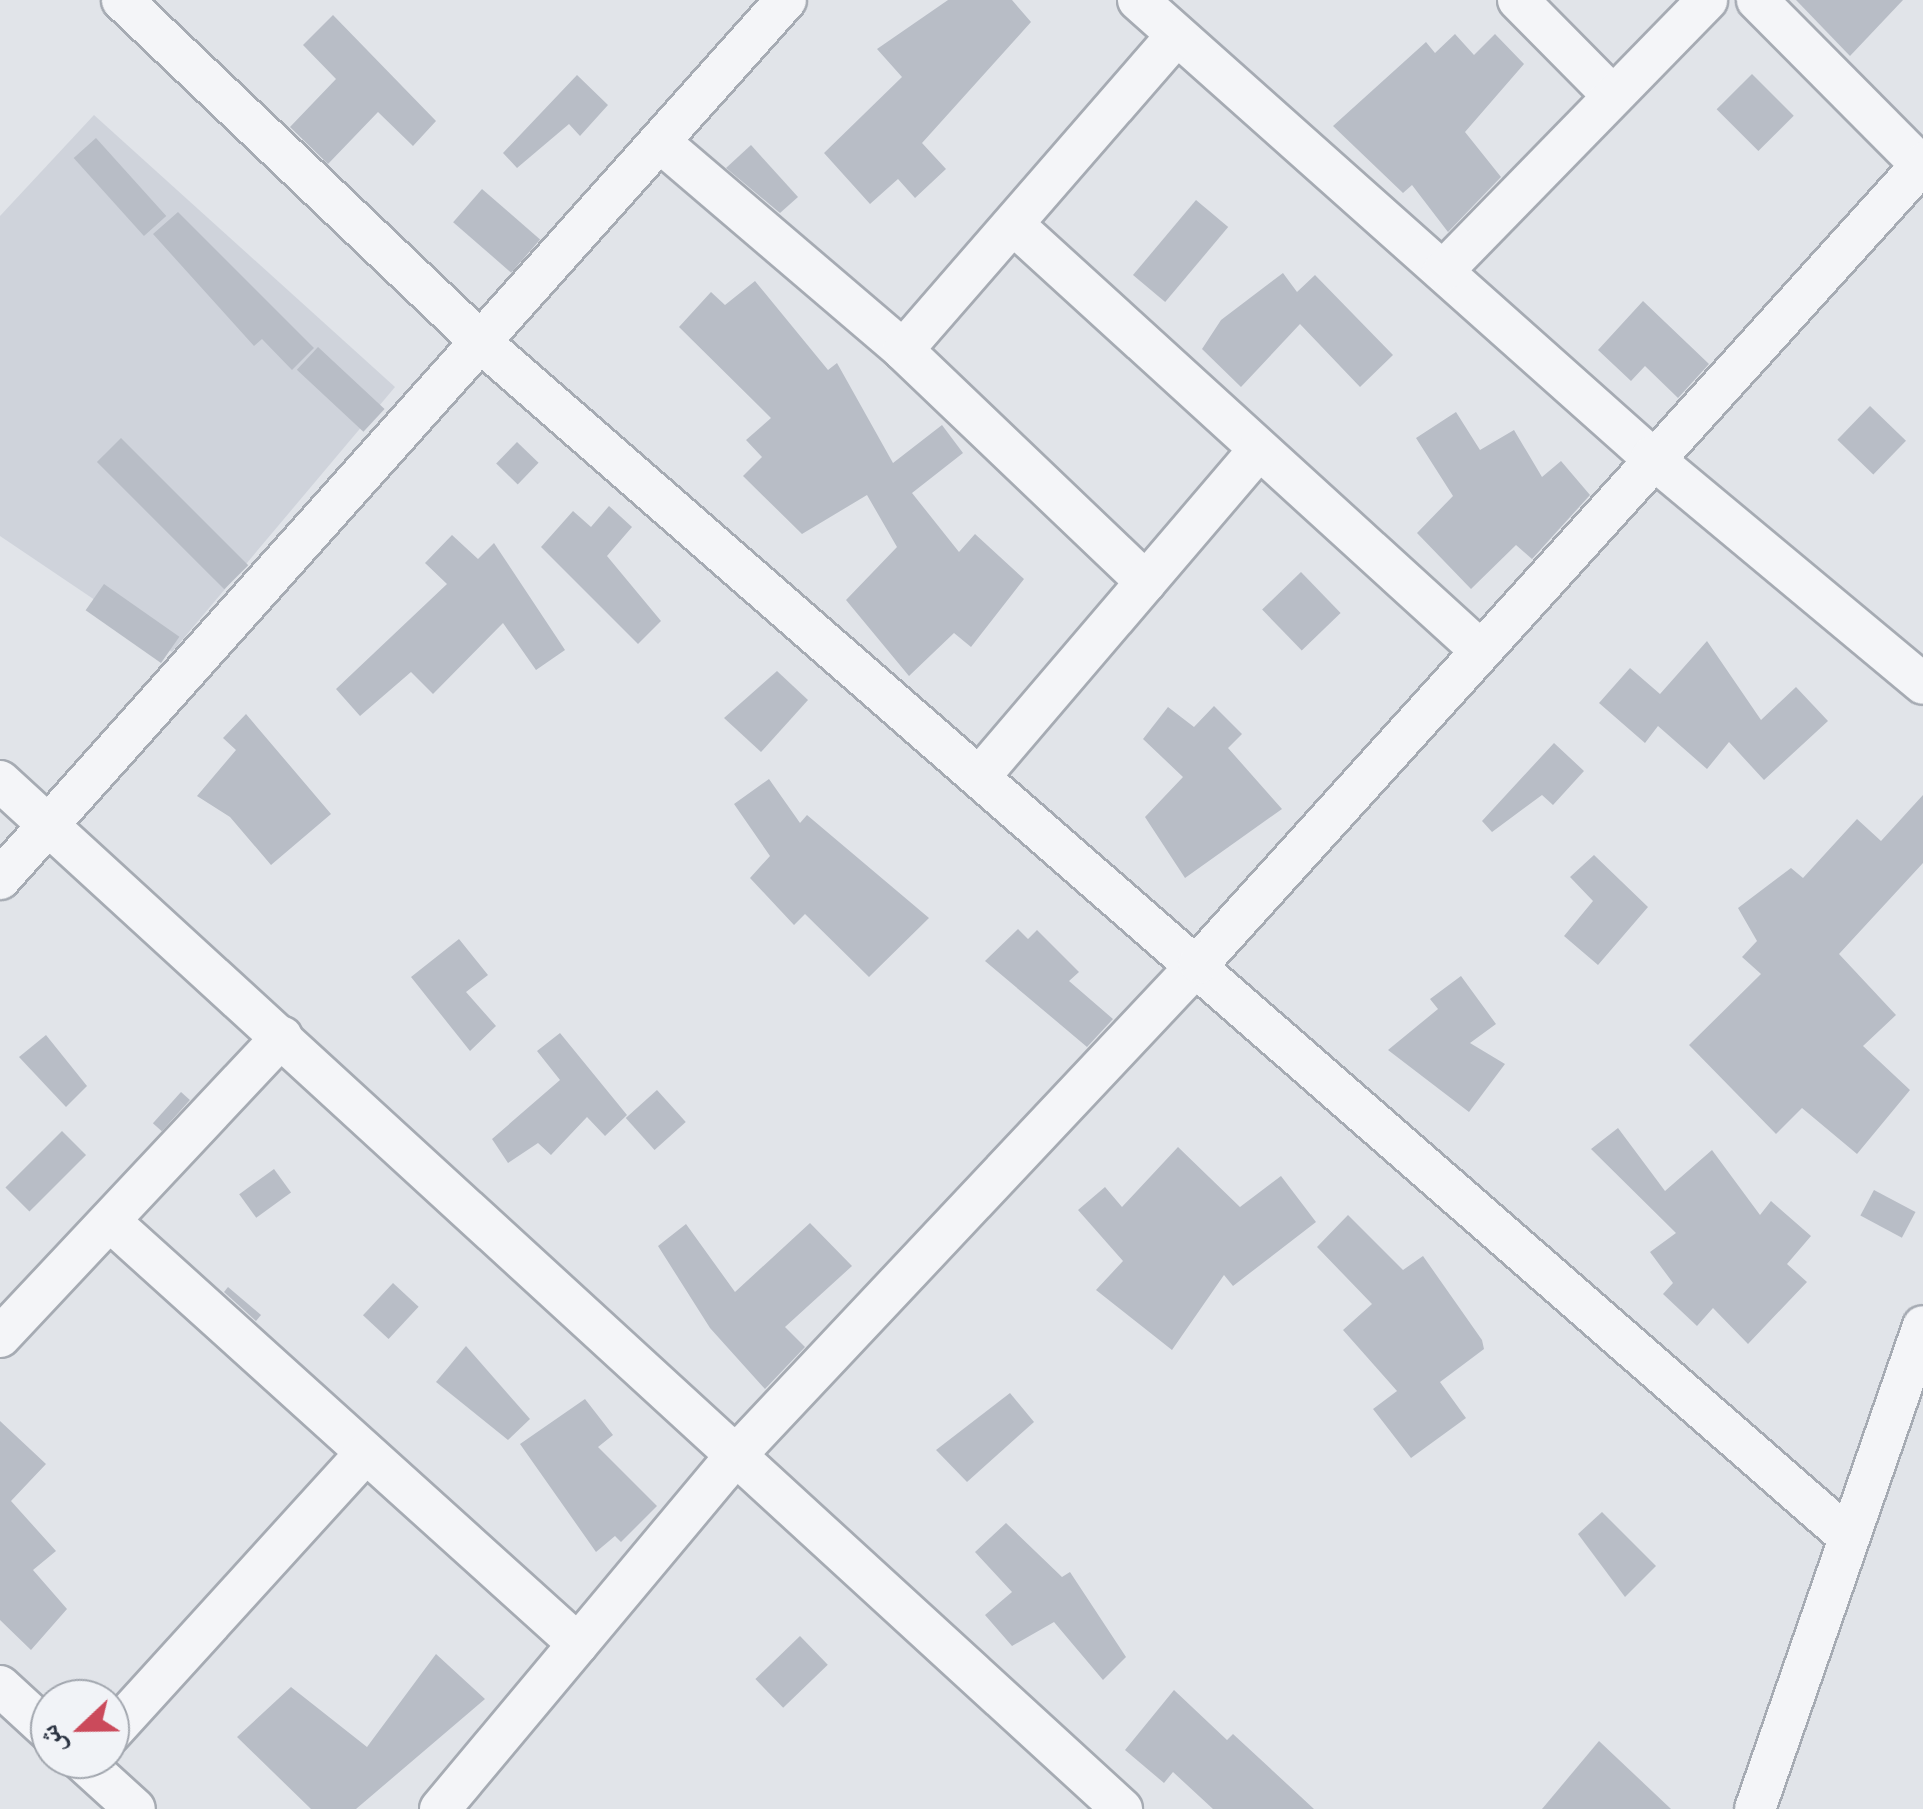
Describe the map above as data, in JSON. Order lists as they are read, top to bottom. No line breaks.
{"north":"left"}
